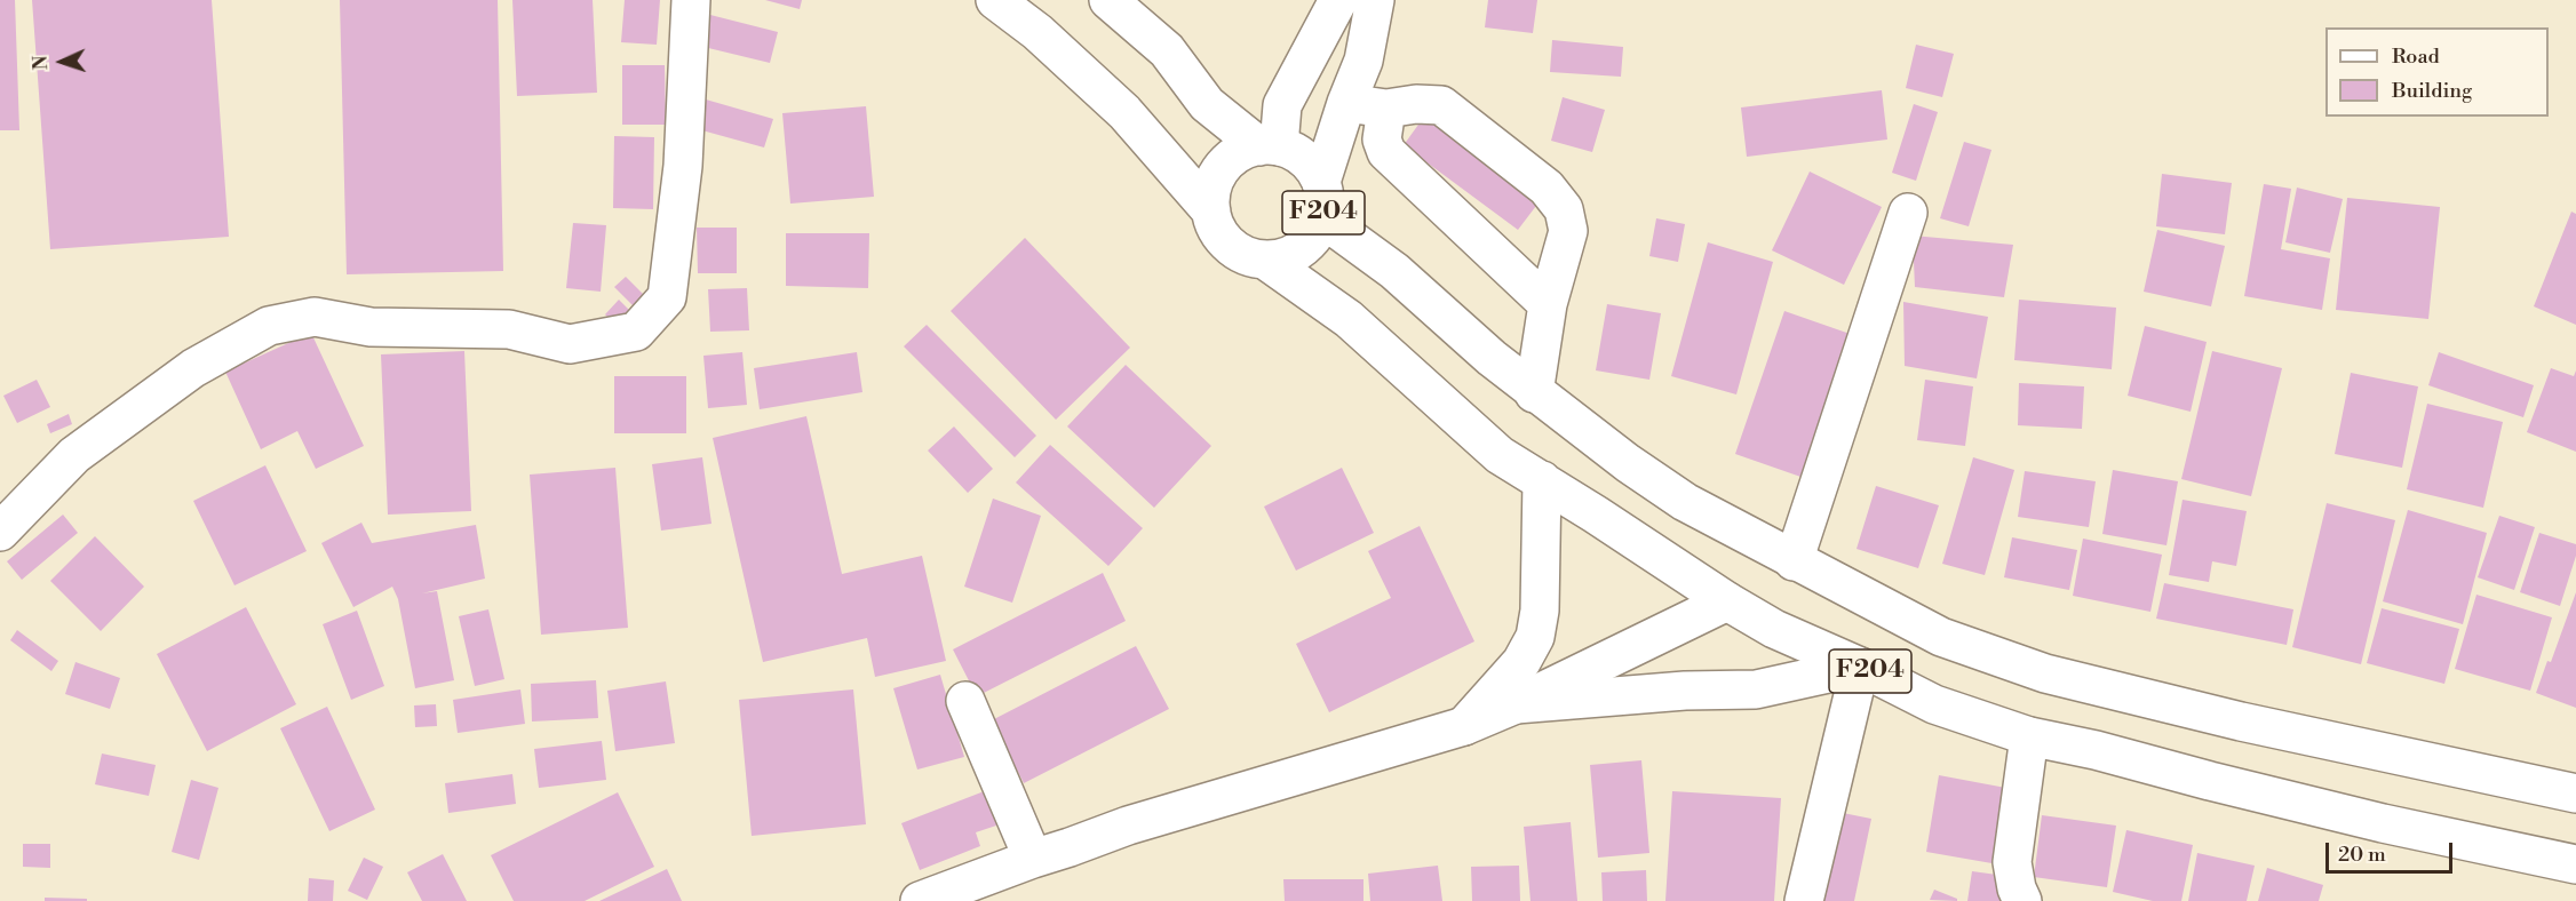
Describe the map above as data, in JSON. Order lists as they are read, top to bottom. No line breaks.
{"streets":{"main road":["F204"]},"legend":["Road","Building"],"scale_bar":"20 m","north":"left"}
